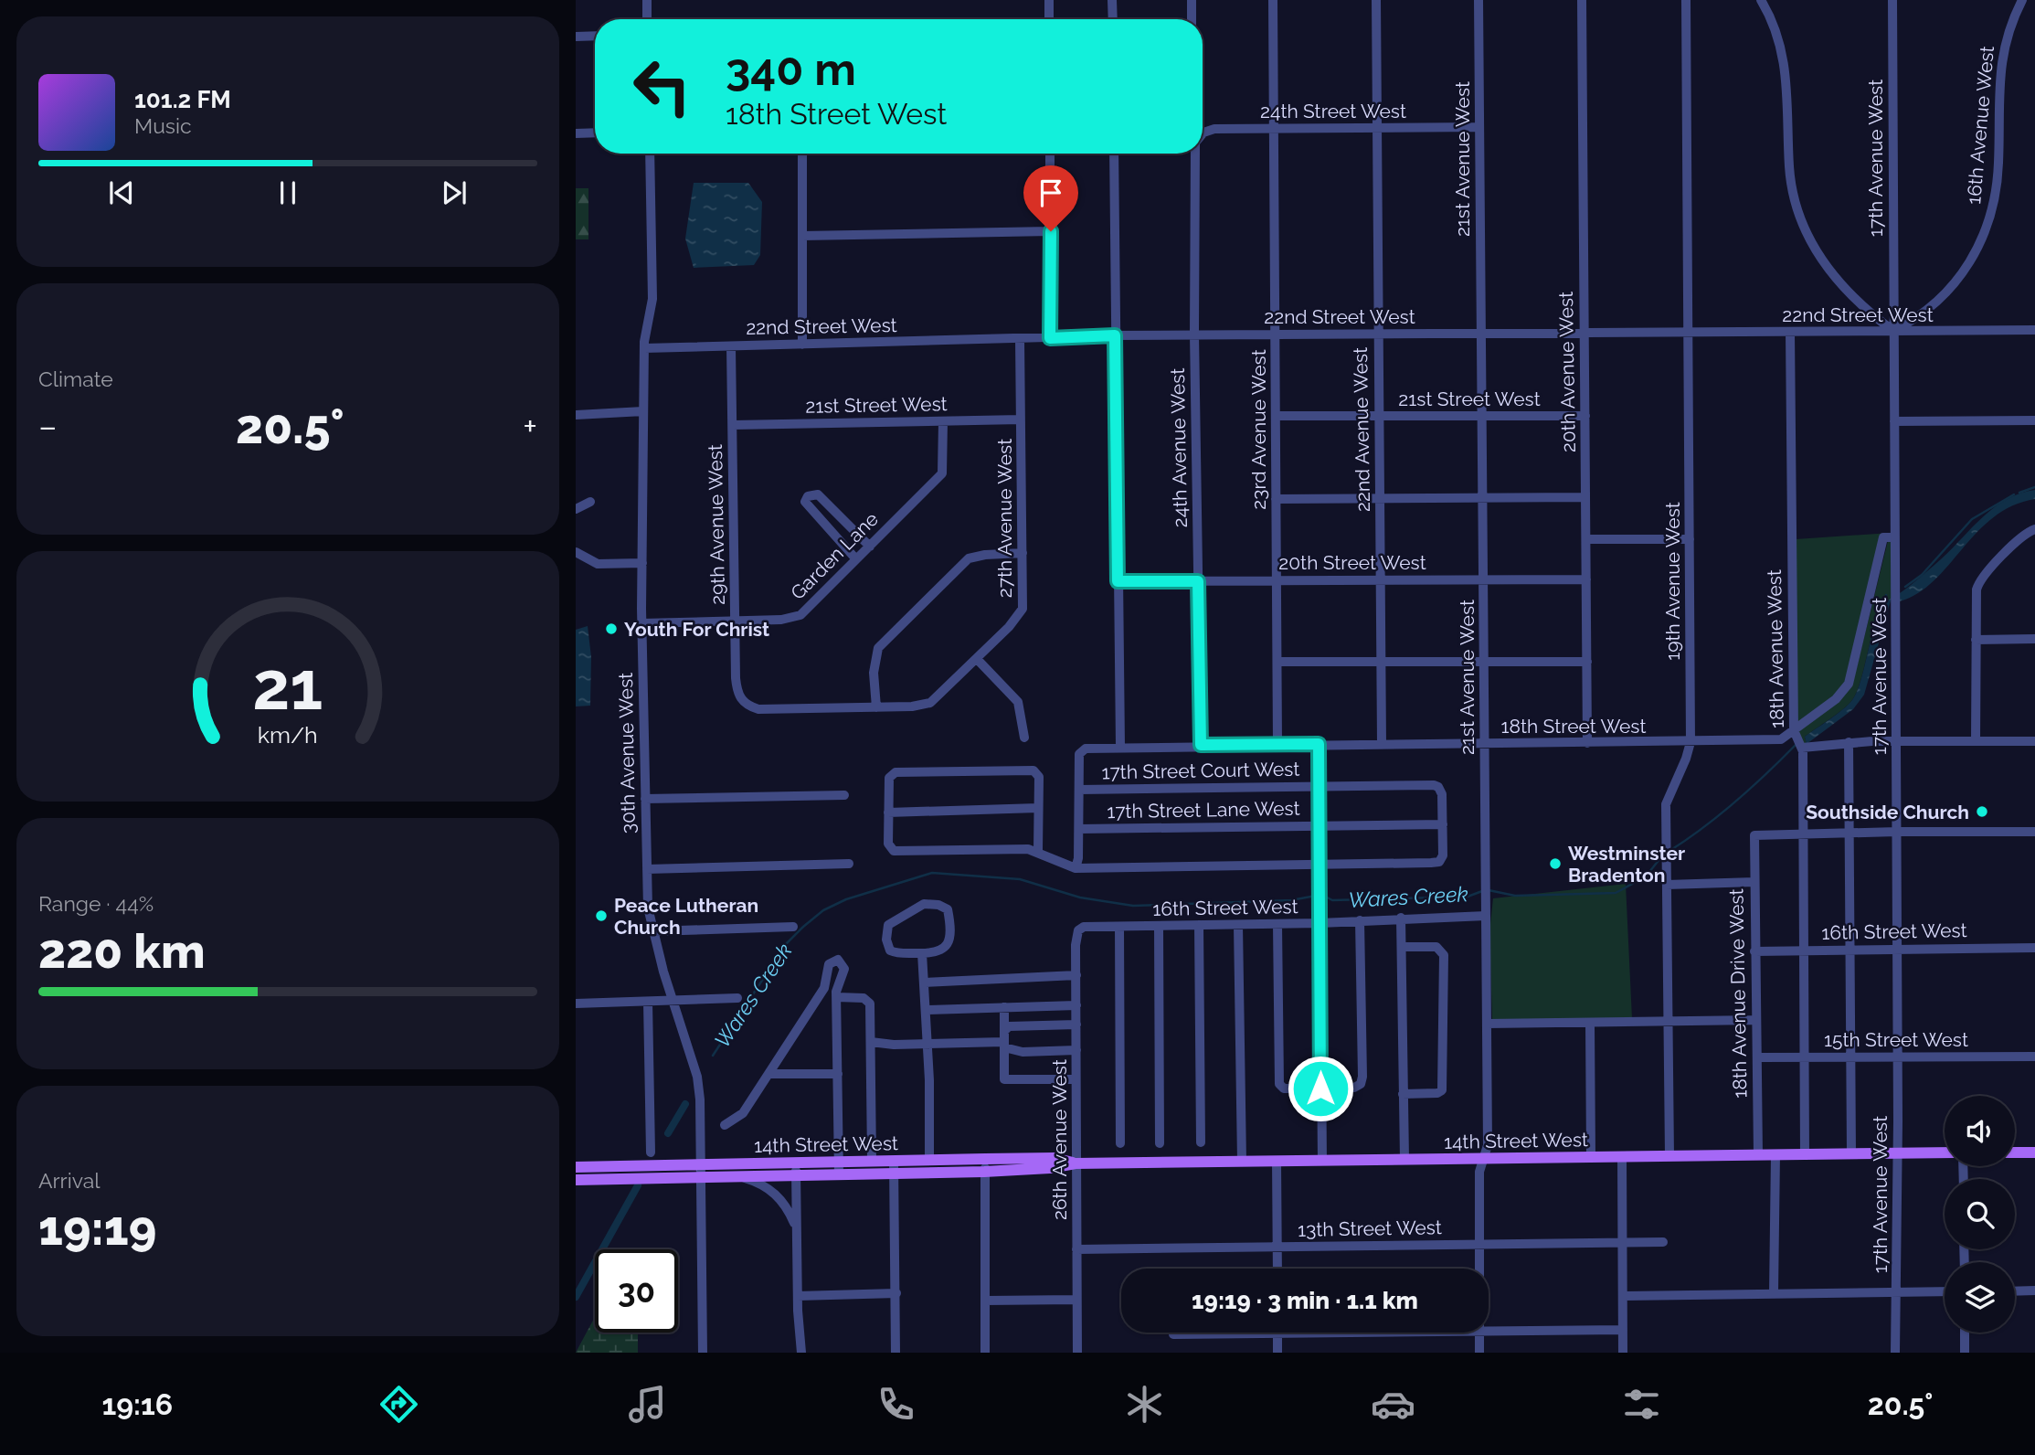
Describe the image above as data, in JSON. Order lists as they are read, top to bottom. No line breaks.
{"streets":{"main road":["14th Street West"],"street":["24th Street West","16th Avenue West","17th Avenue West","21st Avenue West","22nd Street West","20th Avenue West","21st Street West","23rd Avenue West","22nd Avenue West","24th Avenue West","27th Avenue West","29th Avenue West","Garden Lane","20th Street West","19th Avenue West","18th Avenue West","18th Street West","30th Avenue West","17th Street Court West","17th Street Lane West","16th Street West","18th Avenue Drive West","15th Street West","26th Avenue West","13th Street West"]},"crossings":[["24th Street West","21st Avenue West"],["24th Street West","23rd Avenue West"],["24th Street West","22nd Avenue West"],["16th Avenue West","17th Avenue West"],["16th Avenue West","22nd Street West"],["17th Avenue West","22nd Street West"],["17th Avenue West","18th Street West"],["17th Avenue West","16th Street West"],["17th Avenue West","15th Street West"],["17th Avenue West","14th Street West"],["21st Avenue West","22nd Street West"],["21st Avenue West","21st Street West"],["21st Avenue West","20th Street West"],["21st Avenue West","18th Street West"],["21st Avenue West","16th Street West"],["21st Avenue West","14th Street West"],["21st Avenue West","13th Street West"],["22nd Street West","20th Avenue West"],["22nd Street West","23rd Avenue West"],["22nd Street West","22nd Avenue West"],["22nd Street West","24th Avenue West"],["22nd Street West","27th Avenue West"],["22nd Street West","29th Avenue West"],["22nd Street West","19th Avenue West"],["22nd Street West","18th Avenue West"],["22nd Street West","30th Avenue West"],["20th Avenue West","21st Street West"],["20th Avenue West","20th Street West"],["20th Avenue West","18th Street West"],["21st Street West","23rd Avenue West"],["21st Street West","22nd Avenue West"],["21st Street West","27th Avenue West"],["21st Street West","29th Avenue West"],["21st Street West","Garden Lane"],["23rd Avenue West","20th Street West"],["23rd Avenue West","18th Street West"],["22nd Avenue West","20th Street West"],["22nd Avenue West","18th Street West"],["24th Avenue West","20th Street West"],["24th Avenue West","18th Street West"],["27th Avenue West","29th Avenue West"],["29th Avenue West","Garden Lane"],["Garden Lane","30th Avenue West"],["19th Avenue West","18th Street West"],["19th Avenue West","14th Street West"],["18th Avenue West","18th Street West"],["18th Avenue West","16th Street West"],["18th Avenue West","18th Avenue Drive West"],["18th Avenue West","15th Street West"],["18th Avenue West","14th Street West"],["18th Street West","17th Street Court West"],["30th Avenue West","14th Street West"],["17th Street Court West","17th Street Lane West"],["16th Street West","18th Avenue Drive West"],["16th Street West","26th Avenue West"],["18th Avenue Drive West","15th Street West"],["18th Avenue Drive West","14th Street West"],["26th Avenue West","14th Street West"],["26th Avenue West","13th Street West"]],"water":["Wares Creek"],"places":["Youth For Christ","Southside Church","Westminster Bradenton","Peace Lutheran Church"],"page":{"turn":["340 m","18th Street West"],"song":["101.2 FM","Music"],"tile":["Climate",["Range · 44%","220 km"],["Arrival","19:19"]],"heat":["−","20.5°","+"],"limit":"30","trip":"19:19 · 3 min · 1.1 km","tabs":["19:16","20.5°"],"gauge":["21","km/h"]}}
